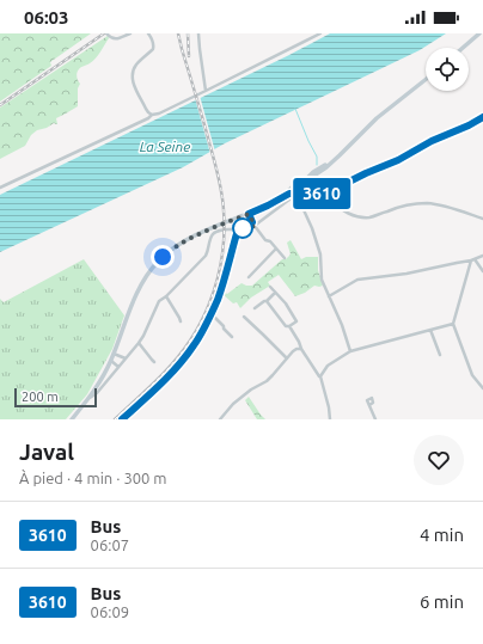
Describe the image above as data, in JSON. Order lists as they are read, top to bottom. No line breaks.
{"water":["La Seine"],"lines":["bus line 3610"],"scale_bar":"200 m","page":{"status":"06:03","on_map":"3610","scale":"200 m","heading":["Javal","À pied · 4 min · 300 m"],"list":[{"mark":"3610","name":"Bus","note":"06:07","value":"4 min"},{"mark":"3610","name":"Bus","note":"06:09","value":"6 min"}]}}
